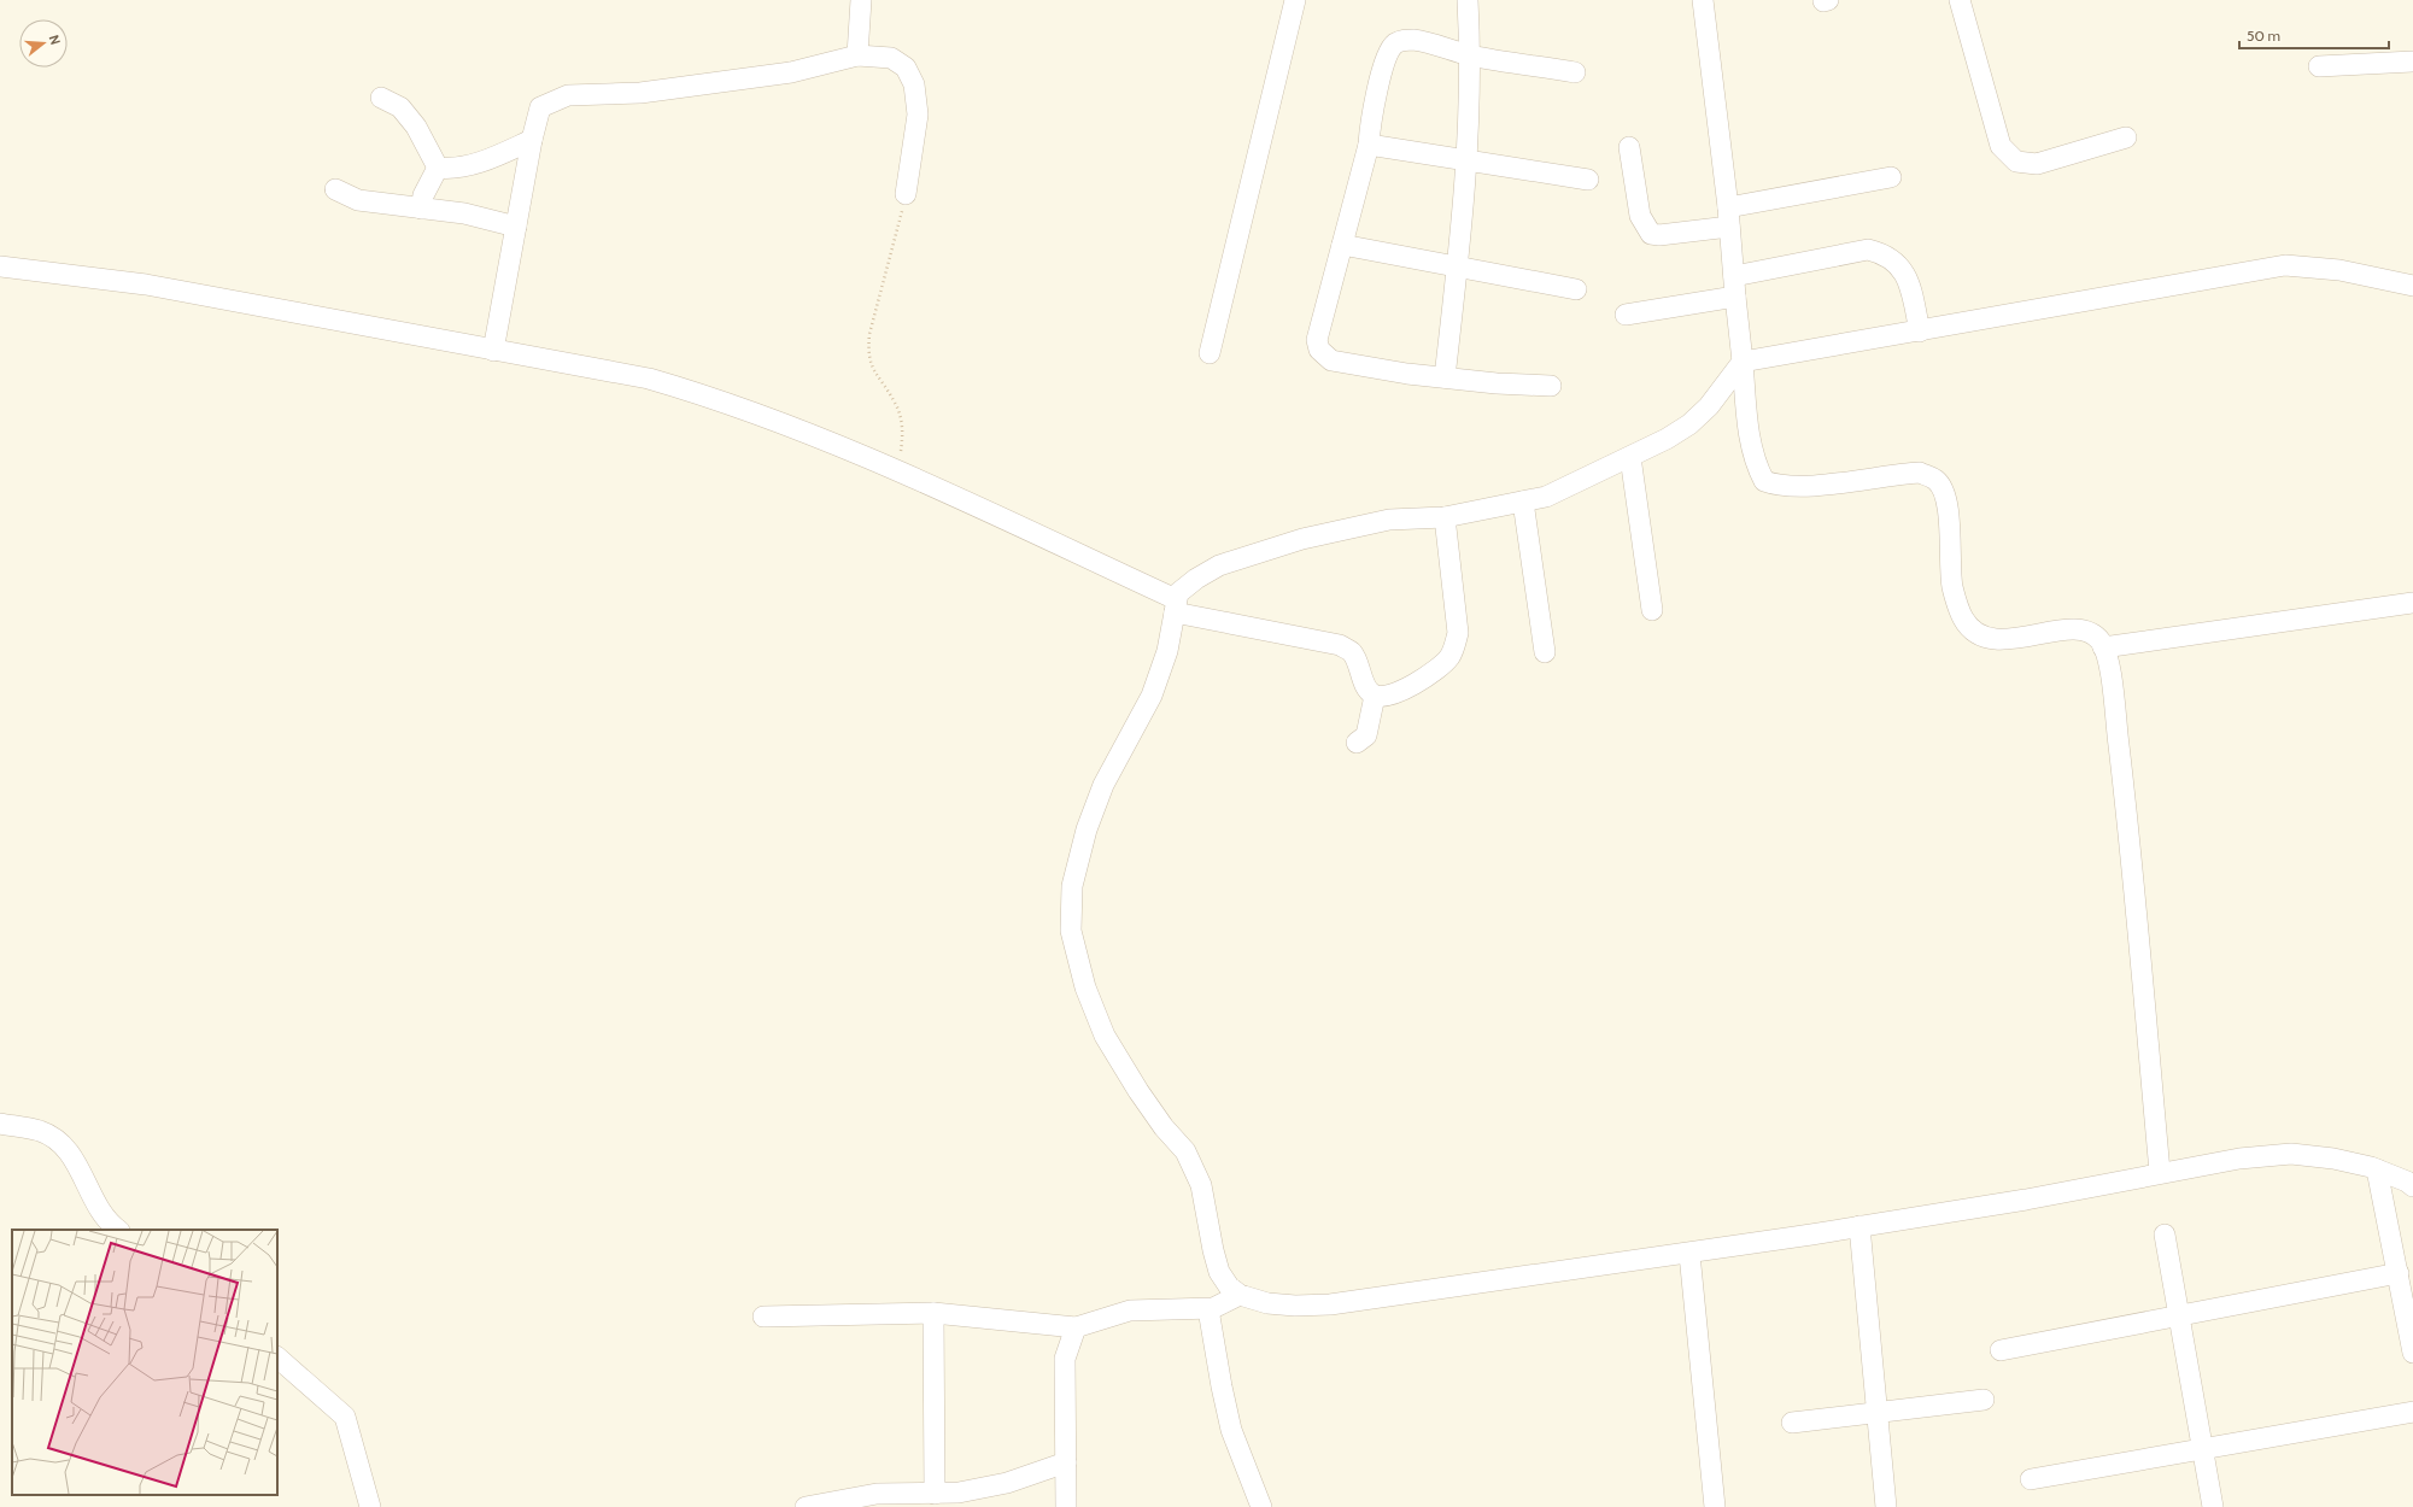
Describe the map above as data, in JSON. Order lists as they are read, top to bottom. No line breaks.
{"scale_bar":"50 m","north":"right"}
